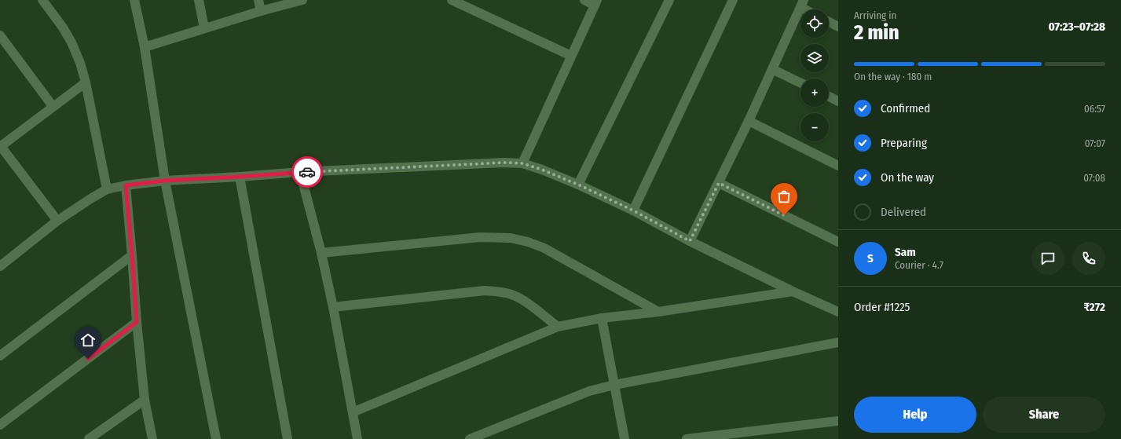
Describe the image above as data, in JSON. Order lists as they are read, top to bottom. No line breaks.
{"page":{"heading":["2 min","Arriving in","07:23–07:28"],"panel":["Sam","Courier · 4.7","Order #1225","₹272"],"map_buttons":["+","−"],"bar":"On the way · 180 m","list":[["Confirmed","06:57"],["Preparing","07:07"],["On the way","07:08"],"Delivered"],"round":"S","buttons":["Help","Share"]}}
